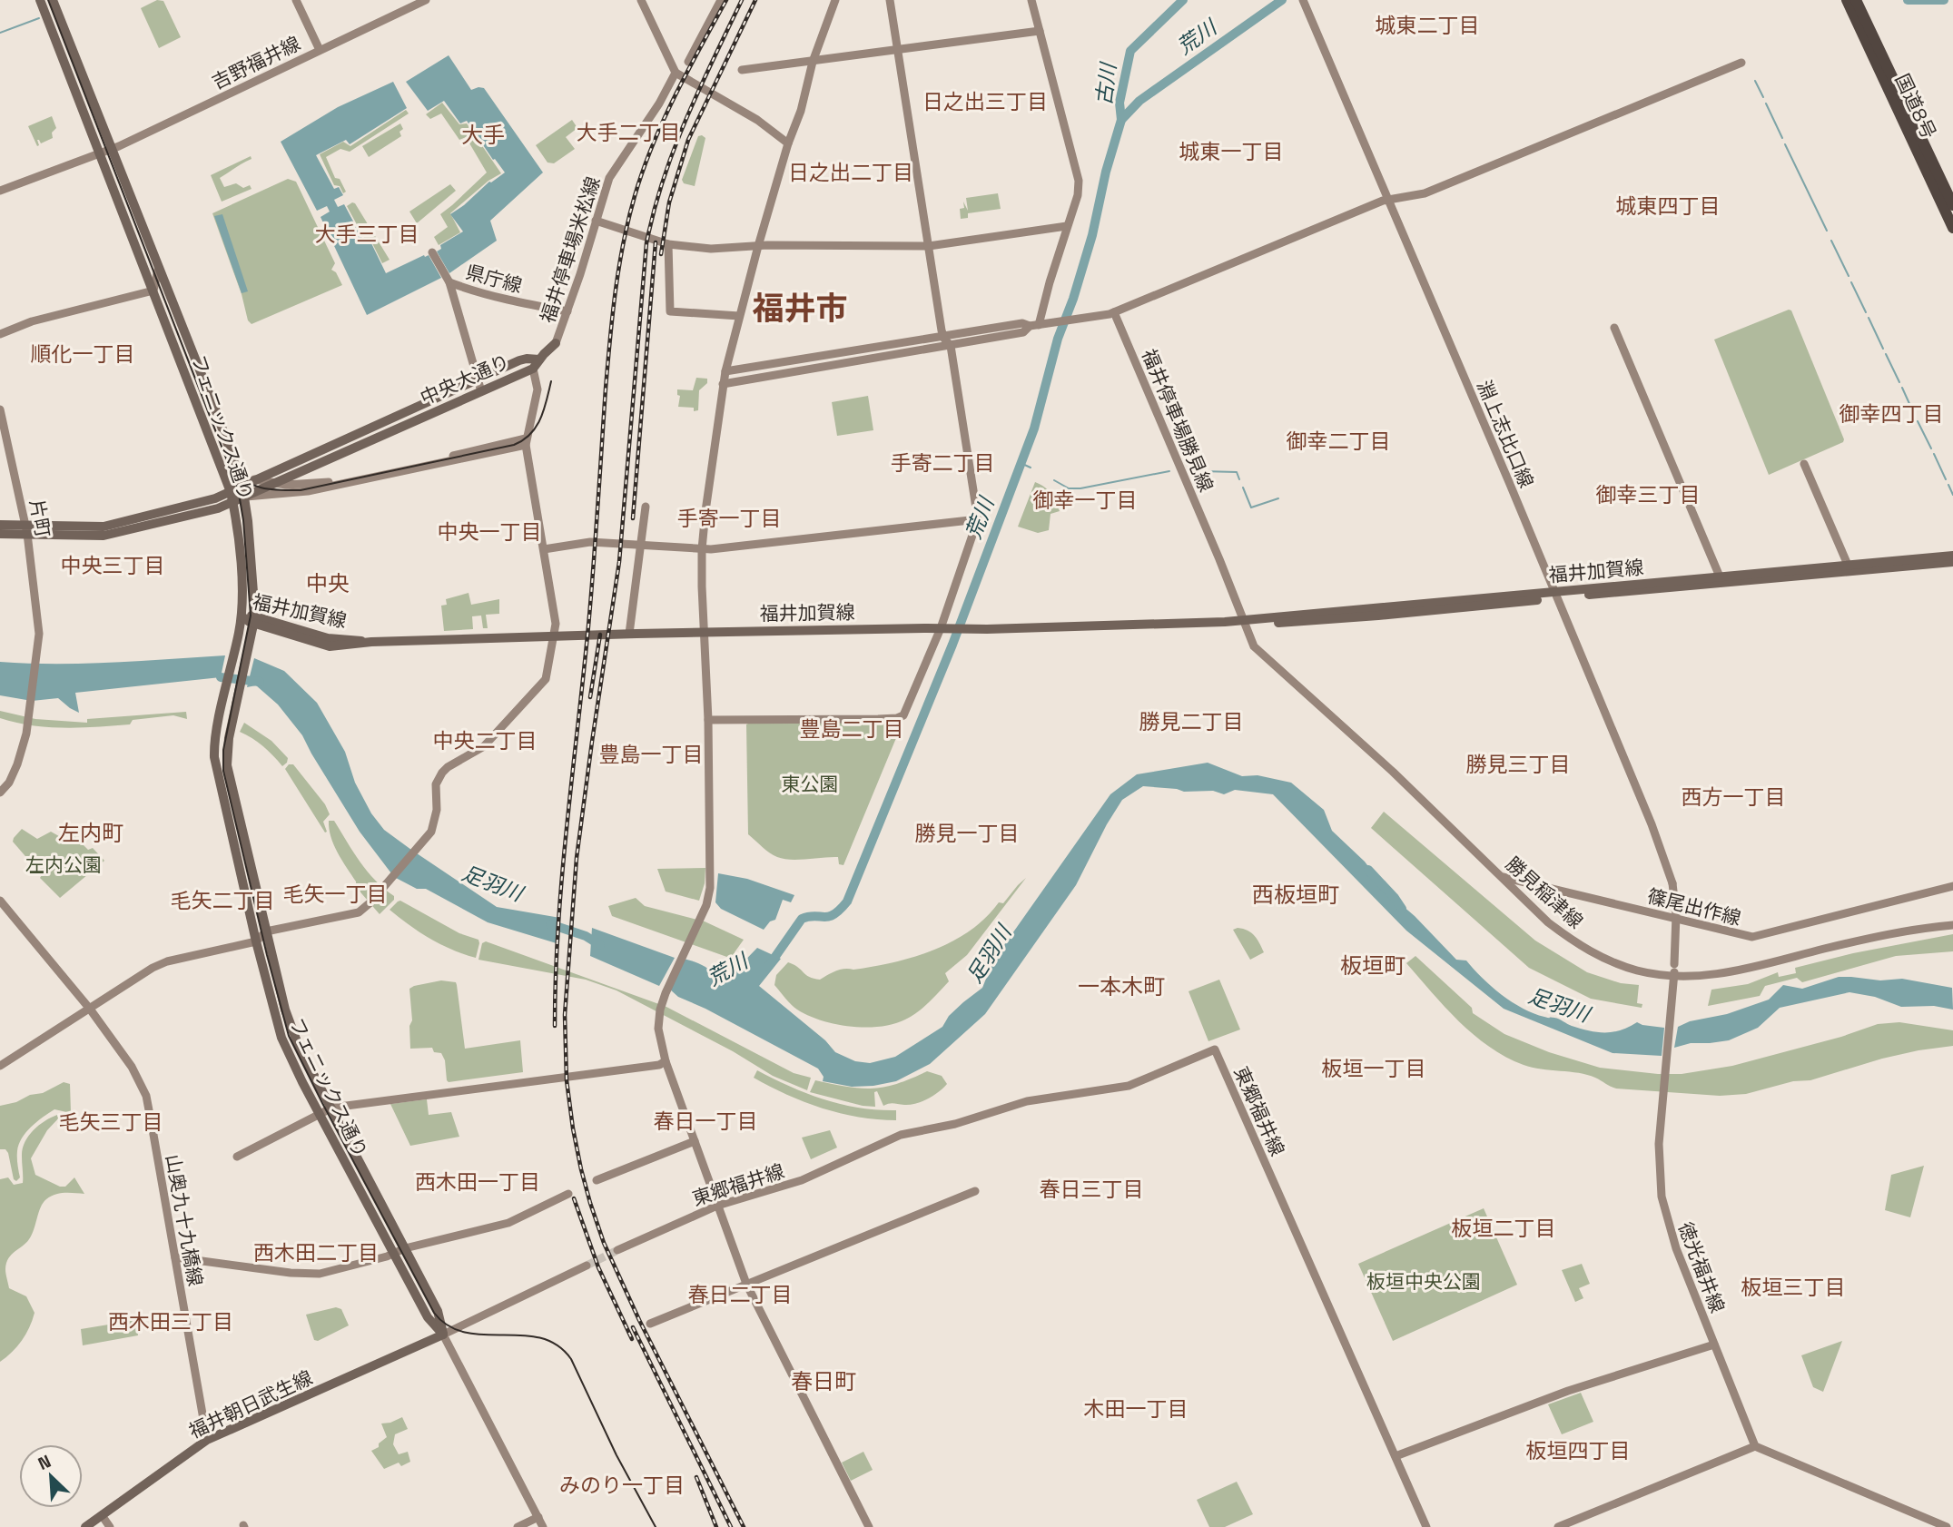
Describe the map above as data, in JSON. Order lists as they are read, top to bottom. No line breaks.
{"streets":{"highway":["国道8号"],"main road":["中央大通り","フェニックス通り","福井加賀線","福井朝日武生線"],"street":["吉野福井線","福井停車場米松線","県庁線","福井停車場勝見線","淵上志比口線","片町","勝見稲津線","篠尾出作線","東郷福井線","山奥九十九橋線","徳光福井線"]},"crossings":[["吉野福井線","フェニックス通り"],["福井停車場米松線","県庁線"],["中央大通り","フェニックス通り"],["中央大通り","片町"],["福井停車場勝見線","福井加賀線"],["福井停車場勝見線","勝見稲津線"],["フェニックス通り","福井加賀線"],["フェニックス通り","福井朝日武生線"],["淵上志比口線","福井加賀線"],["淵上志比口線","徳光福井線"],["福井加賀線","勝見稲津線"],["勝見稲津線","篠尾出作線"],["勝見稲津線","徳光福井線"],["山奥九十九橋線","福井朝日武生線"]],"districts":["城東二丁目","日之出三丁目","大手二丁目","大手","城東一丁目","日之出二丁目","城東四丁目","大手三丁目","福井市","順化一丁目","御幸四丁目","御幸二丁目","手寄二丁目","御幸三丁目","御幸一丁目","手寄一丁目","中央一丁目","中央三丁目","中央","勝見二丁目","豊島二丁目","中央二丁目","豊島一丁目","勝見三丁目","西方一丁目","左内町","勝見一丁目","毛矢一丁目","西板垣町","毛矢二丁目","板垣町","一本木町","板垣一丁目","春日一丁目","毛矢三丁目","西木田一丁目","春日三丁目","板垣二丁目","西木田二丁目","板垣三丁目","春日二丁目","西木田三丁目","春日町","木田一丁目","板垣四丁目","みのり一丁目"],"water":["荒川","古川","足羽川"],"parks":["東公園","左内公園","板垣中央公園"],"north":"top left"}
